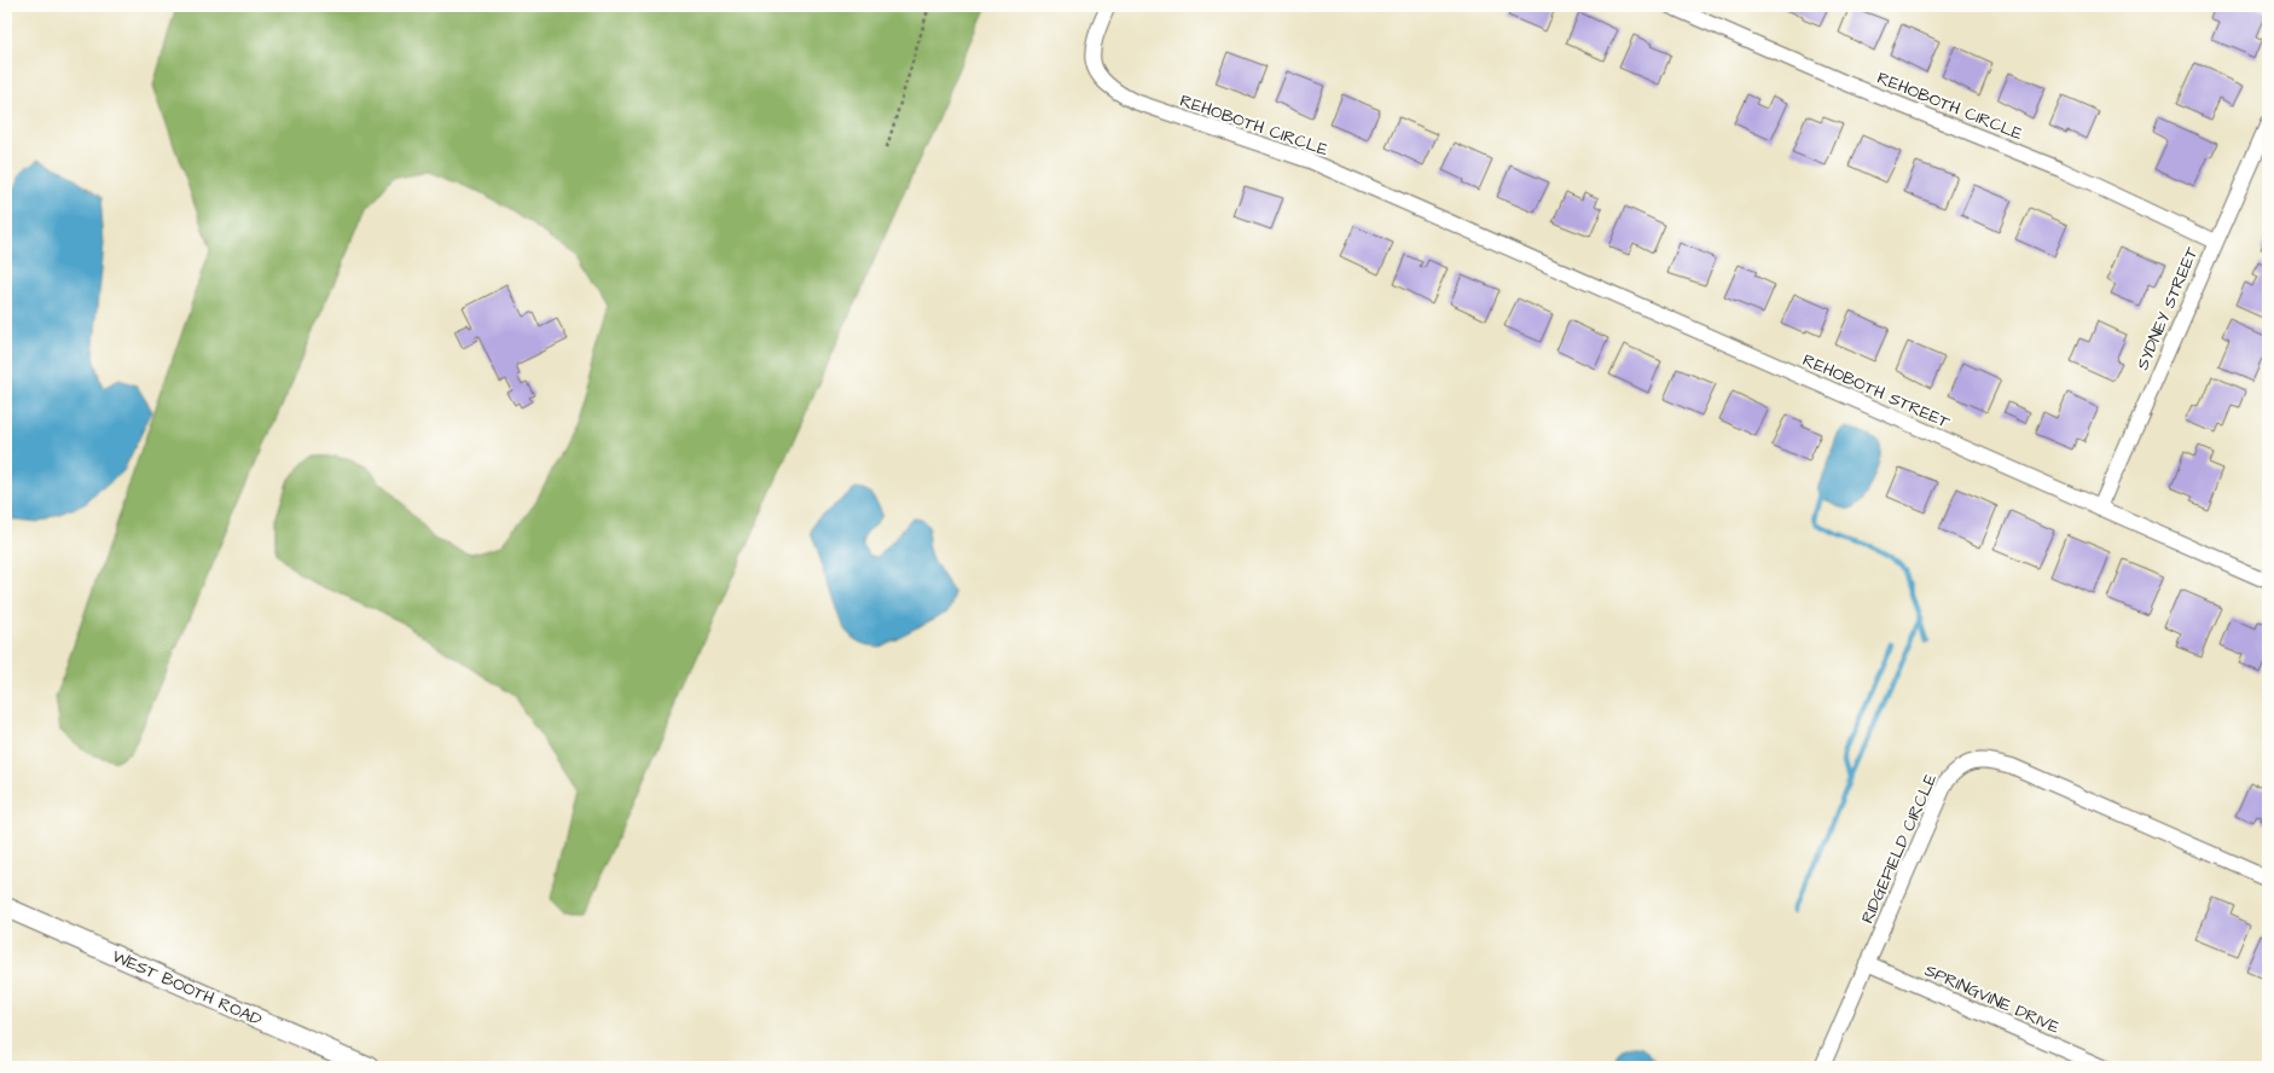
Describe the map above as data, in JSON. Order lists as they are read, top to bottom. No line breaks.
{"streets":{"street":["REHOBOTH CIRCLE","SYDNEY STREET","REHOBOTH STREET","RIDGEFIELD CIRCLE","WEST BOOTH ROAD","SPRINGVINE DRIVE"]},"crossings":[["REHOBOTH CIRCLE","SYDNEY STREET"],["REHOBOTH CIRCLE","REHOBOTH STREET"],["SYDNEY STREET","REHOBOTH STREET"],["RIDGEFIELD CIRCLE","SPRINGVINE DRIVE"]]}
